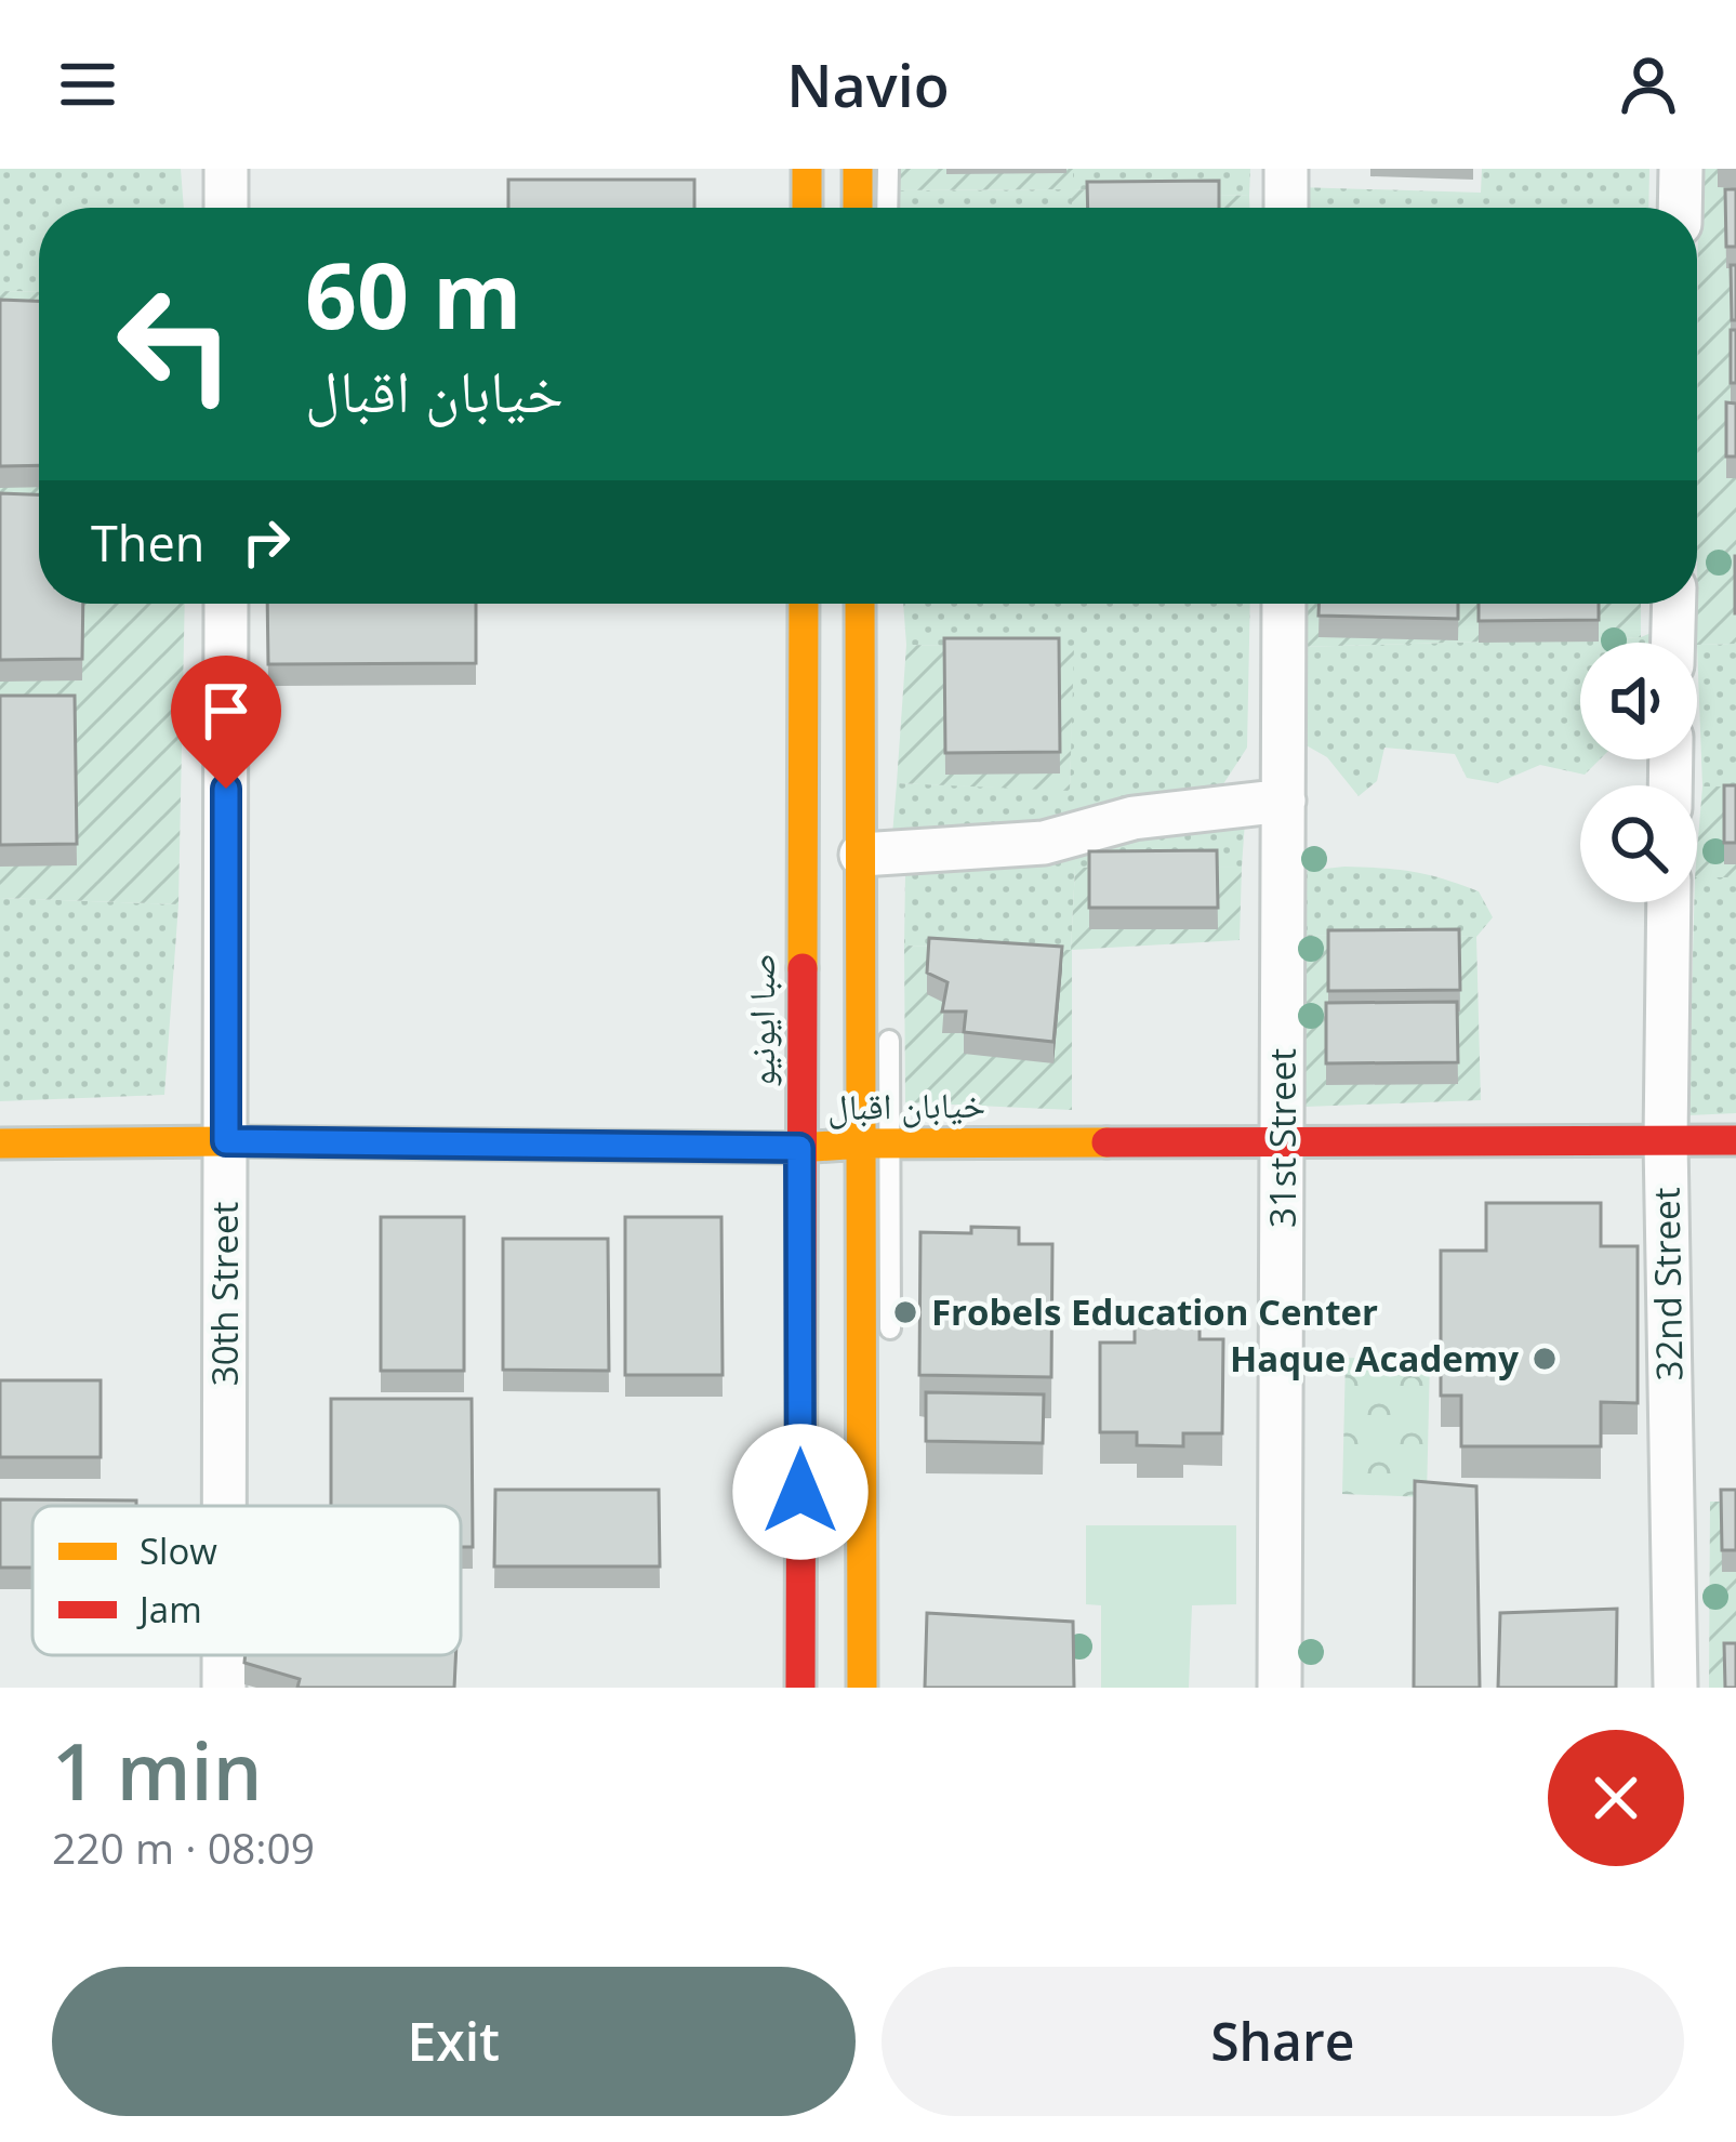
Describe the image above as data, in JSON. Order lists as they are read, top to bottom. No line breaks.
{"streets":{"main road":["صبا ایونیو","خیابان اقبال"],"street":["31st Street","32nd Street","30th Street"]},"crossings":[["صبا ایونیو","خیابان اقبال"],["خیابان اقبال","31st Street"],["خیابان اقبال","32nd Street"],["خیابان اقبال","30th Street"]],"places":["Frobels Education Center","Haque Academy"],"legend":["Slow","Jam"],"page":{"header":"Navio","turn":["60 m","خیابان اقبال"],"then":"Then","heading":["1 min","220 m · 08:09"],"buttons":["Exit","Share"]}}
